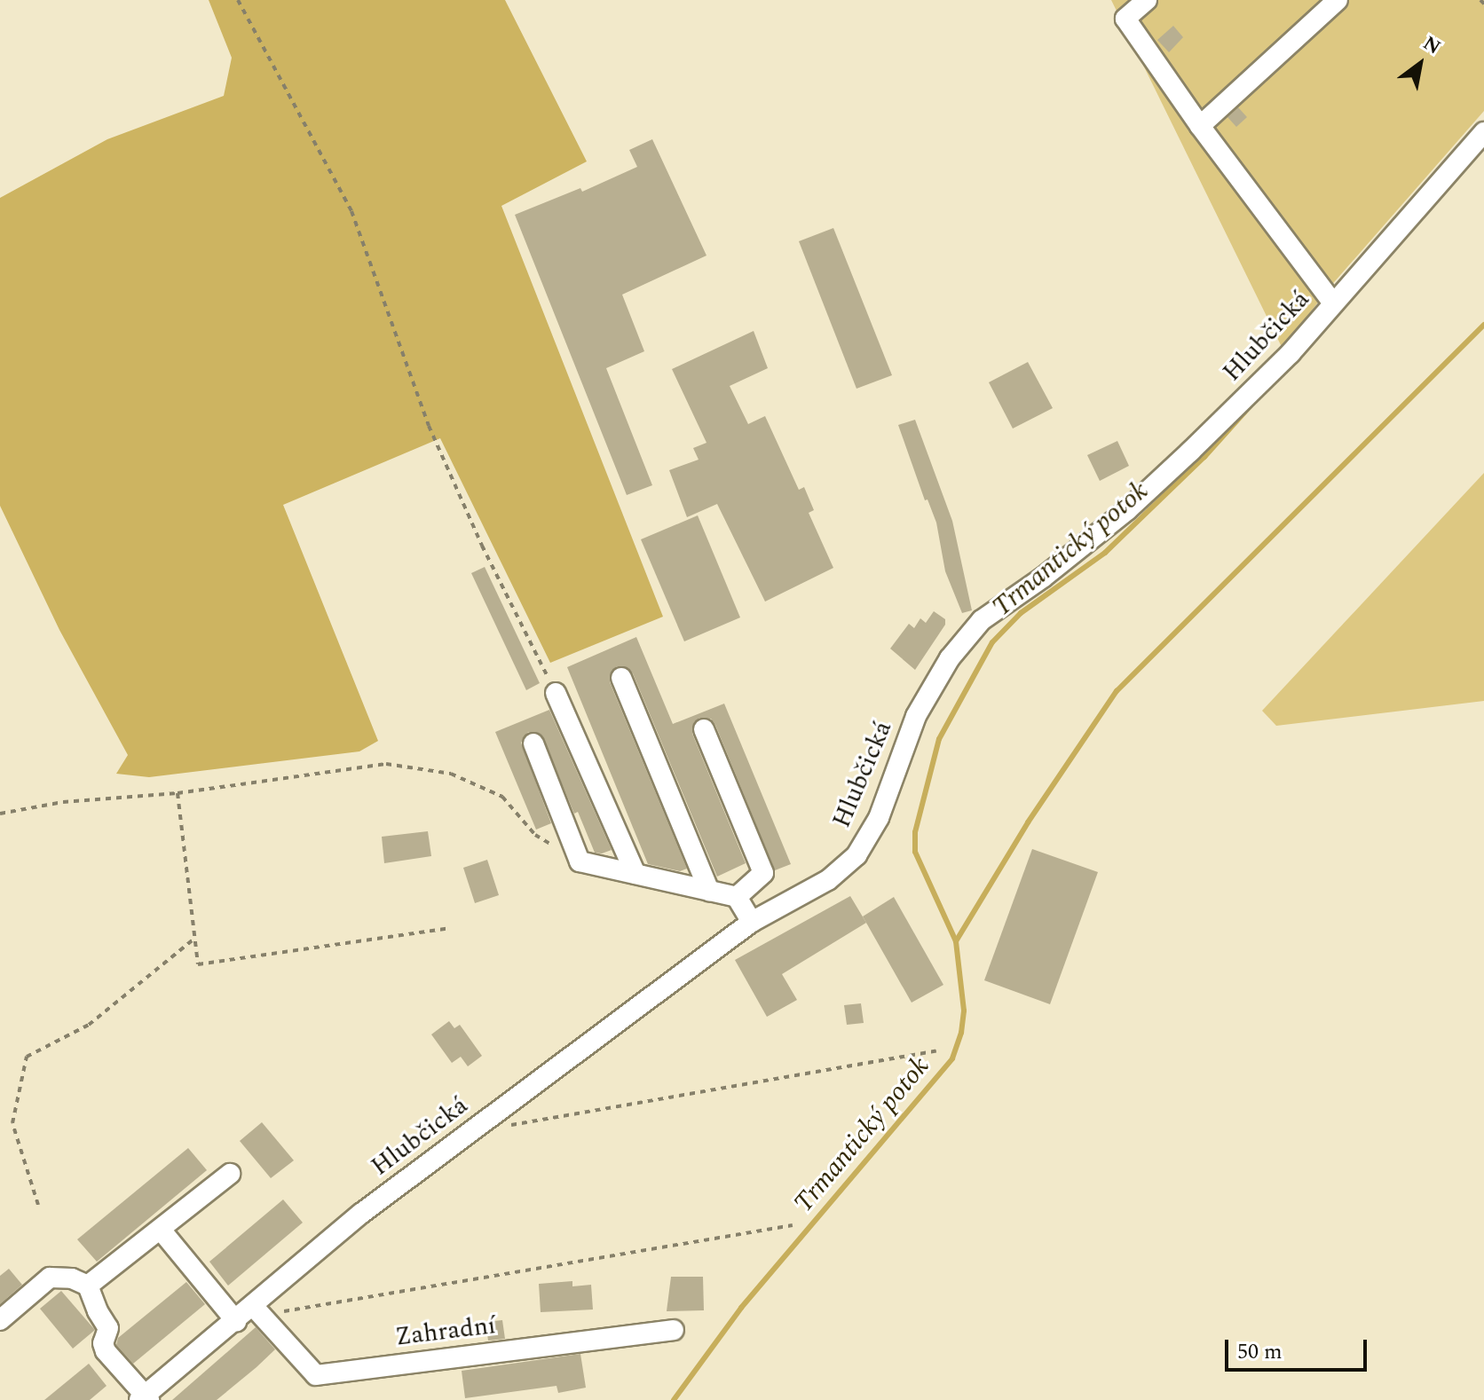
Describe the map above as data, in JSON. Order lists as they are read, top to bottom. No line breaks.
{"streets":{"street":["Hlubčická","Zahradní"]},"crossings":[["Hlubčická","Zahradní"]],"water":["Trmantický potok"],"scale_bar":"50 m","north":"top right"}
